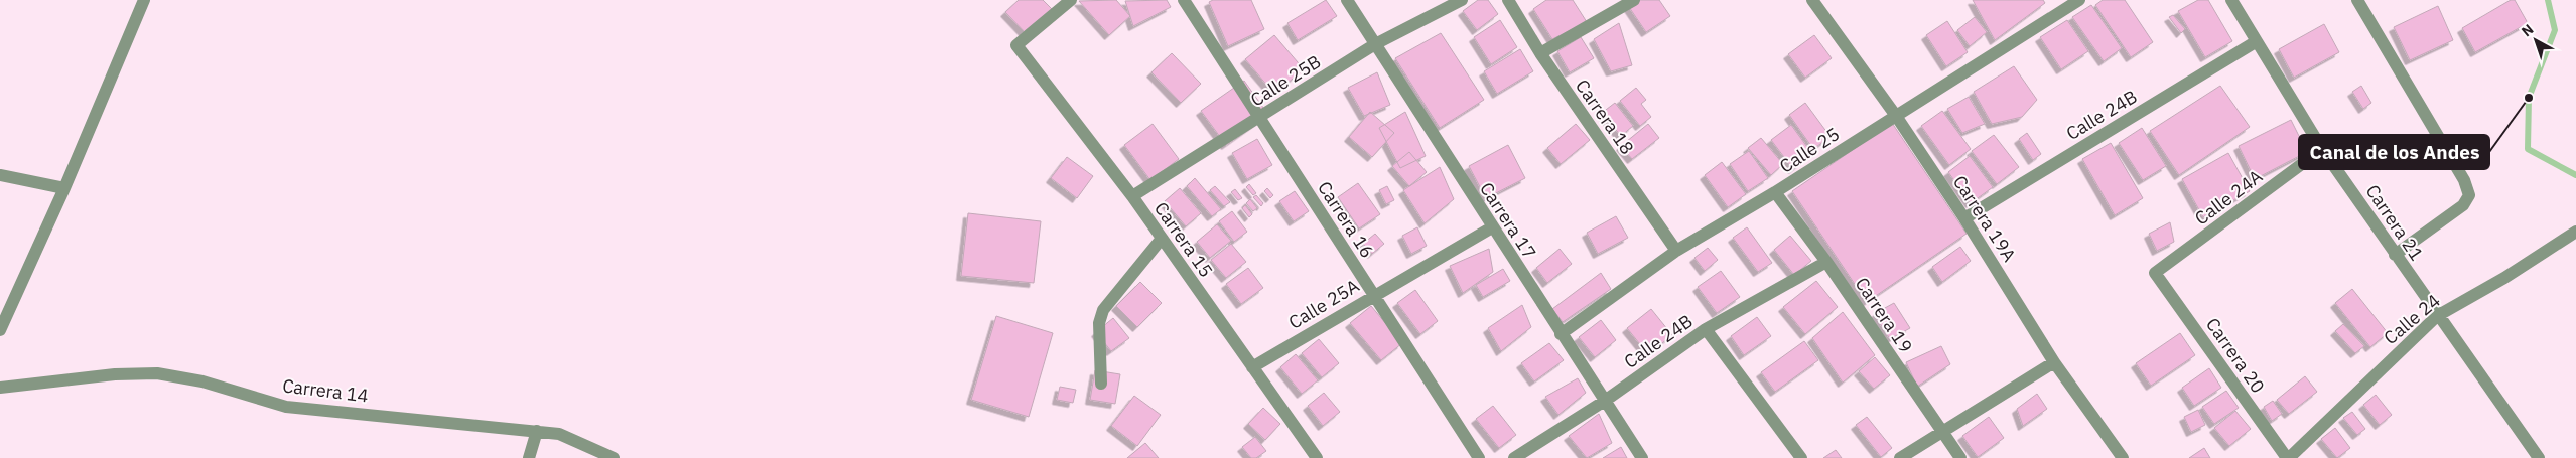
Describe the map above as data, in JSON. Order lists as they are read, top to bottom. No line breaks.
{"streets":{"street":["Calle 25B","Calle 24B","Carrera 18","Calle 25","Calle 24A","Carrera 19A","Carrera 16","Carrera 17","Carrera 21","Carrera 15","Calle 25A","Carrera 19","Calle 24","Carrera 20","Carrera 14"]},"crossings":[["Calle 25B","Carrera 16"],["Calle 25B","Carrera 17"],["Calle 25B","Carrera 15"],["Calle 24B","Carrera 19A"],["Calle 24B","Carrera 17"],["Calle 24B","Carrera 21"],["Calle 24B","Carrera 19"],["Carrera 18","Calle 25"],["Calle 25","Carrera 19A"],["Calle 25","Carrera 17"],["Calle 25","Carrera 19"],["Calle 24A","Carrera 21"],["Calle 24A","Carrera 20"],["Carrera 16","Calle 25A"],["Carrera 17","Calle 25A"],["Carrera 21","Calle 24"],["Carrera 15","Calle 25A"],["Calle 24","Carrera 20"]],"places":["Canal de los Andes"],"north":"top left"}
